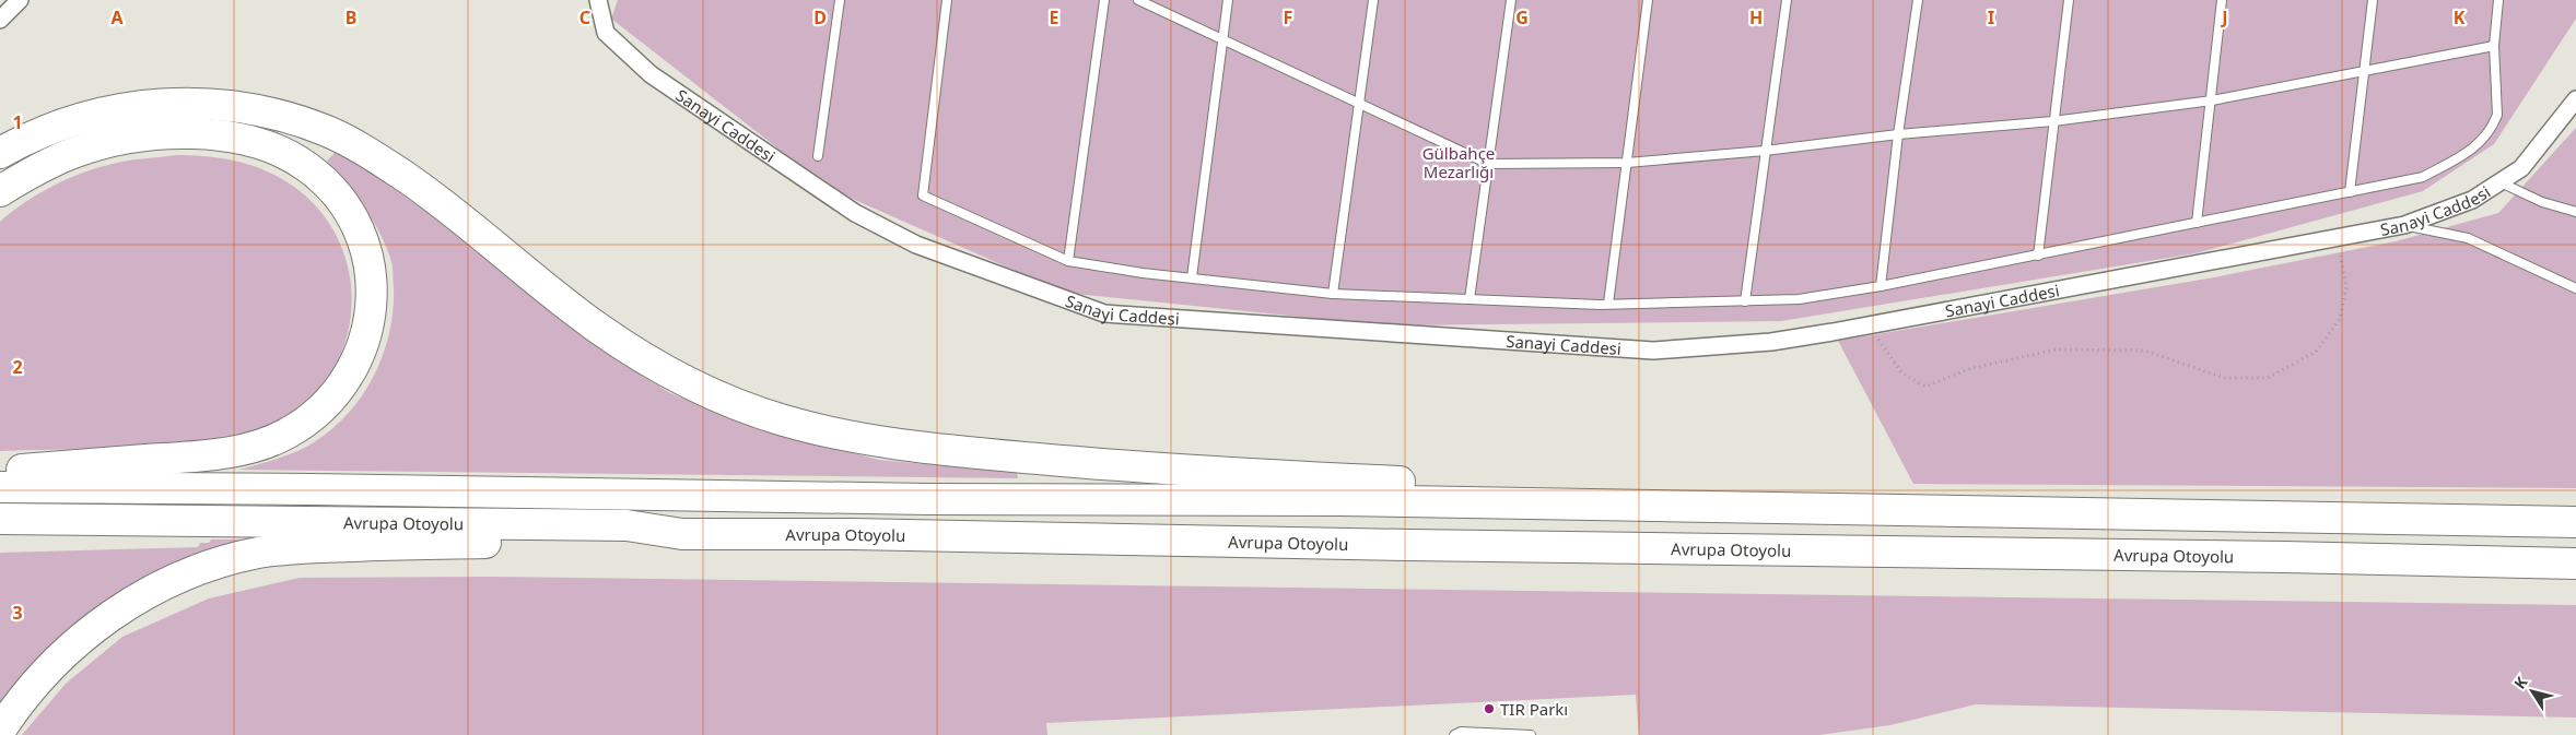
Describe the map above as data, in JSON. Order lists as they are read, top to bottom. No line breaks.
{"streets":{"highway":["Avrupa Otoyolu"],"street":["Sanayi Caddesi"]},"parks":["Gülbahçe Mezarlığı"],"places":["TIR Parkı"],"north":"top left","grid":{"columns":["A","B","C","D","E","F","G","H","I","J","K"],"rows":["1","2","3"]}}
